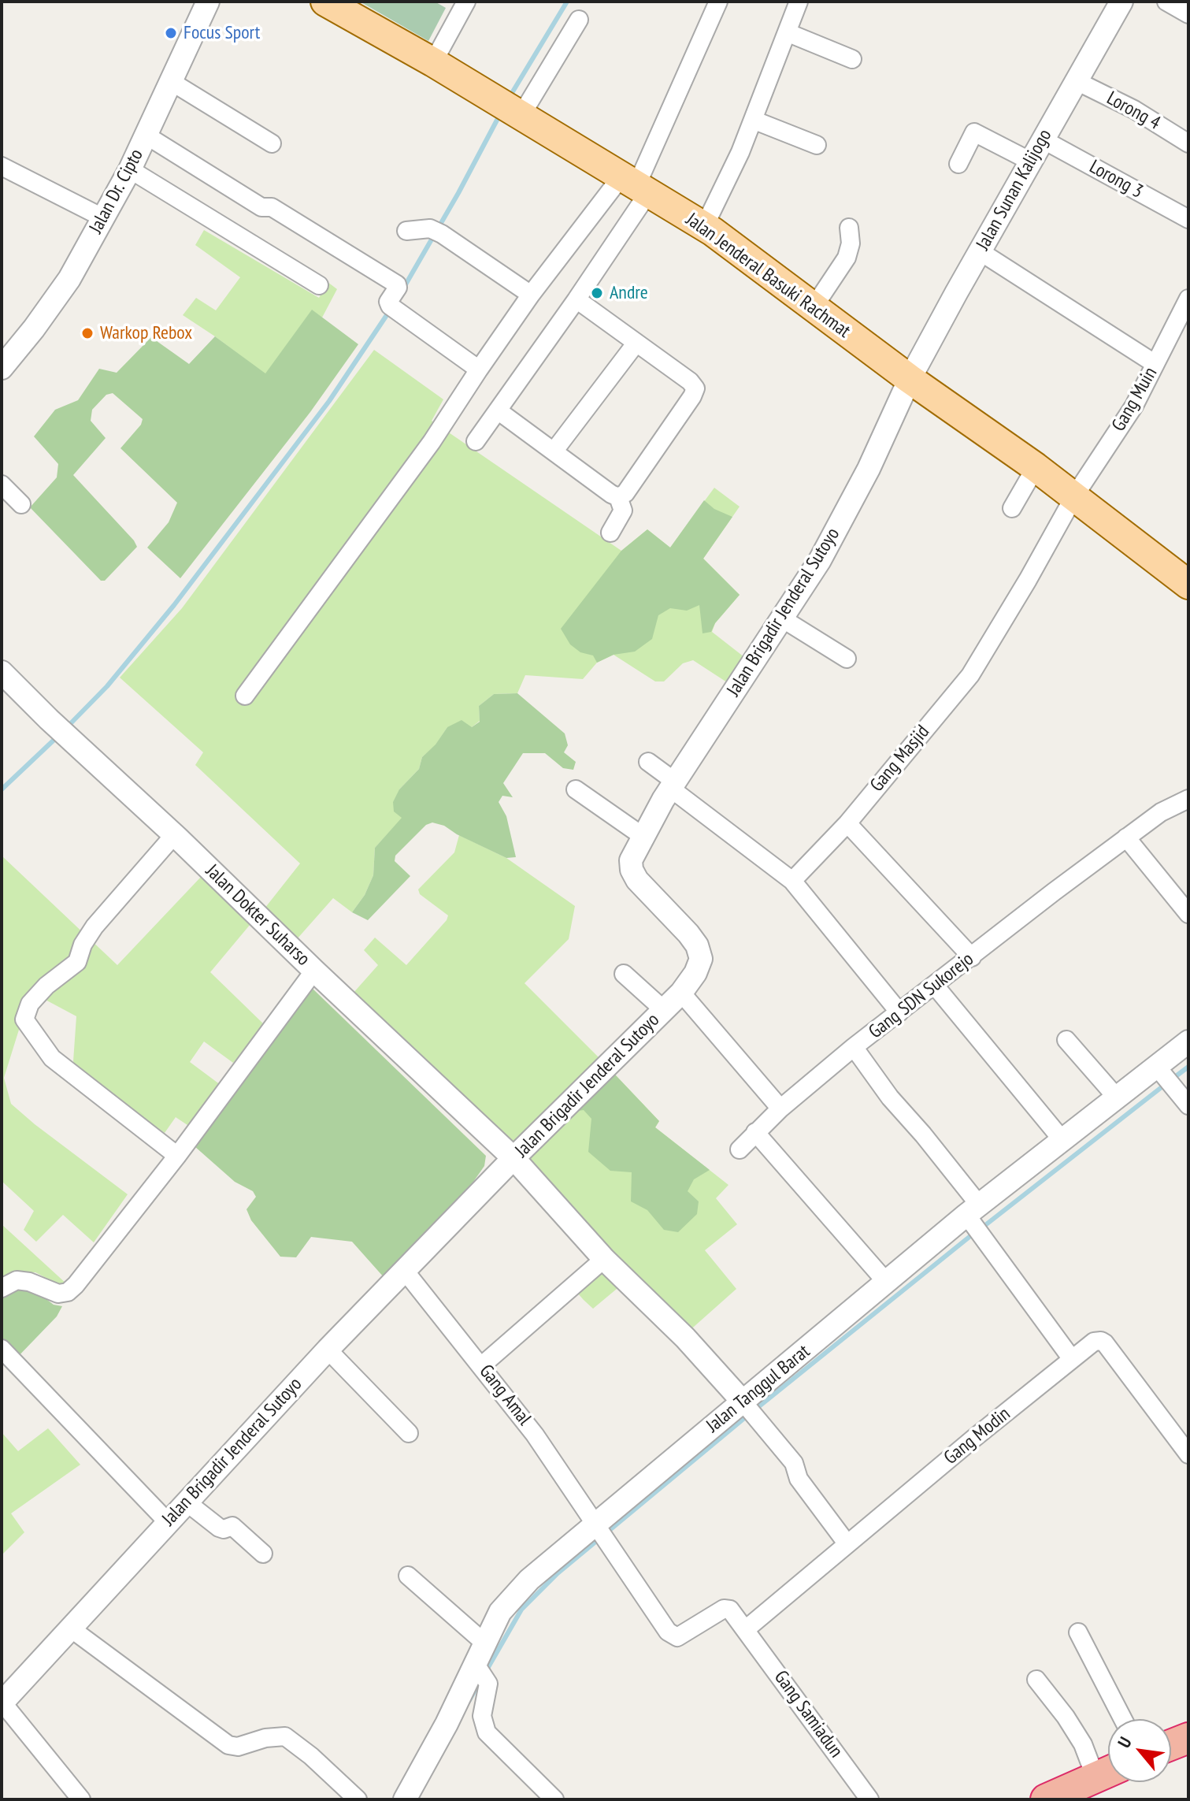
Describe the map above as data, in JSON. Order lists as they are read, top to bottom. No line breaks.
{"streets":{"main road":["Jalan Jenderal Basuki Rachmat"],"street":["Lorong 4","Lorong 3","Jalan Sunan Kalijogo","Jalan Dr. Cipto","Gang Muin","Jalan Brigadir Jenderal Sutoyo","Gang Masjid","Jalan Dokter Suharso","Gang SDN Sukorejo","Jalan Tanggul Barat","Gang Amal","Gang Modin","Gang Samiadun"]},"crossings":[["Lorong 4","Jalan Sunan Kalijogo"],["Lorong 3","Jalan Sunan Kalijogo"],["Jalan Sunan Kalijogo","Jalan Jenderal Basuki Rachmat"],["Jalan Sunan Kalijogo","Jalan Brigadir Jenderal Sutoyo"],["Jalan Jenderal Basuki Rachmat","Gang Muin"],["Jalan Jenderal Basuki Rachmat","Jalan Brigadir Jenderal Sutoyo"],["Jalan Jenderal Basuki Rachmat","Gang Masjid"],["Gang Muin","Gang Masjid"],["Jalan Brigadir Jenderal Sutoyo","Jalan Dokter Suharso"],["Jalan Brigadir Jenderal Sutoyo","Gang Amal"],["Jalan Dokter Suharso","Jalan Tanggul Barat"],["Jalan Tanggul Barat","Gang Amal"],["Gang Amal","Gang Modin"],["Gang Amal","Gang Samiadun"],["Gang Modin","Gang Samiadun"]],"places":["Focus Sport","Andre","Warkop Rebox"],"north":"top left"}
